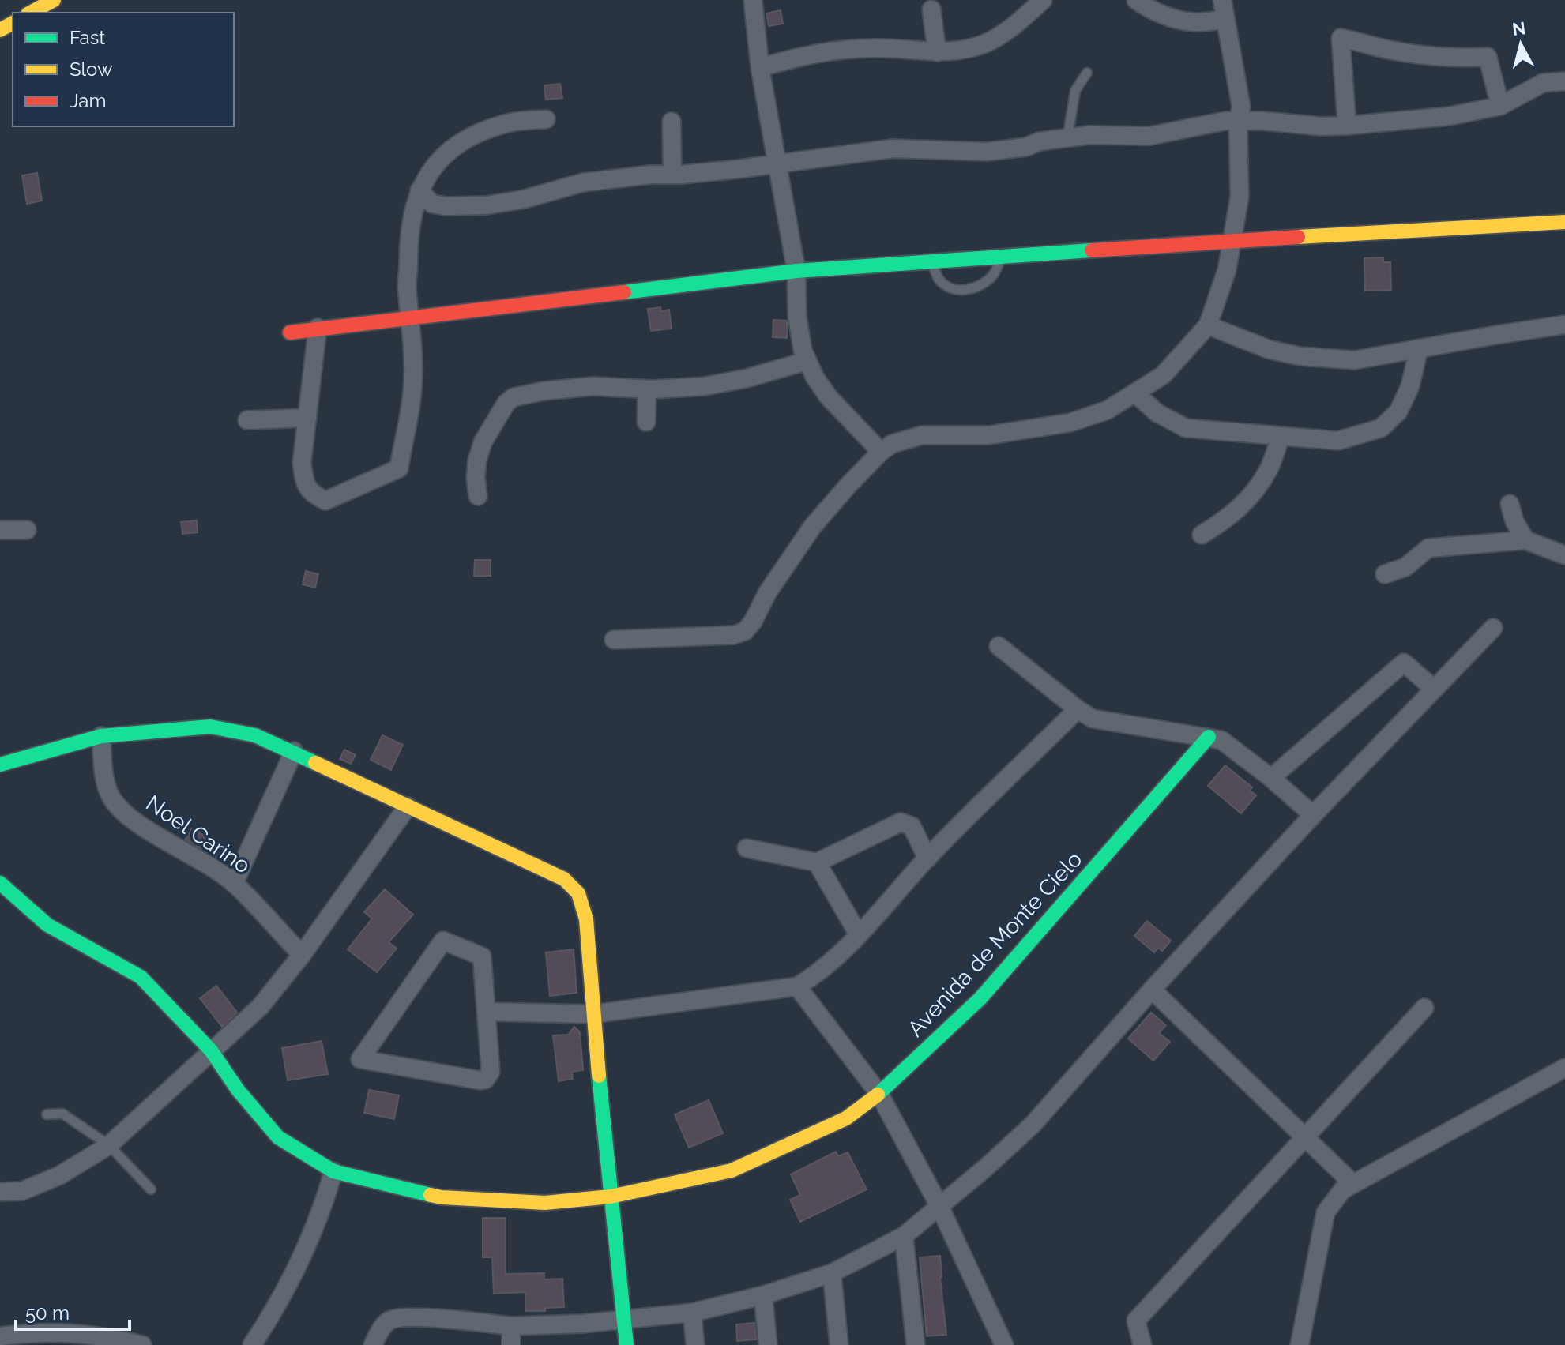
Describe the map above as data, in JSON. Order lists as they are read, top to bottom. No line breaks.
{"streets":{"main road":["Avenida de Monte Cielo"],"street":["Noel Carino"]},"legend":["Fast","Slow","Jam"],"scale_bar":"50 m","north":"top"}
